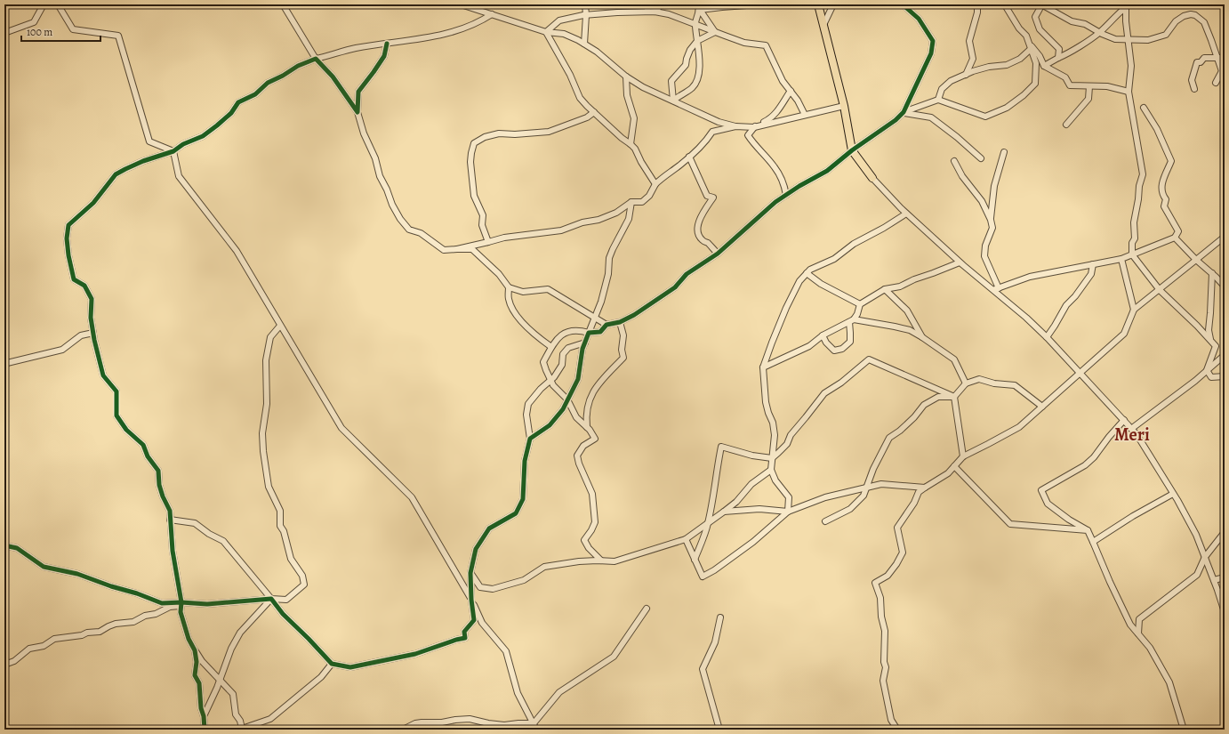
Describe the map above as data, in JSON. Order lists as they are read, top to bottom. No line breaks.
{"districts":["Meri"],"scale_bar":"100 m"}
